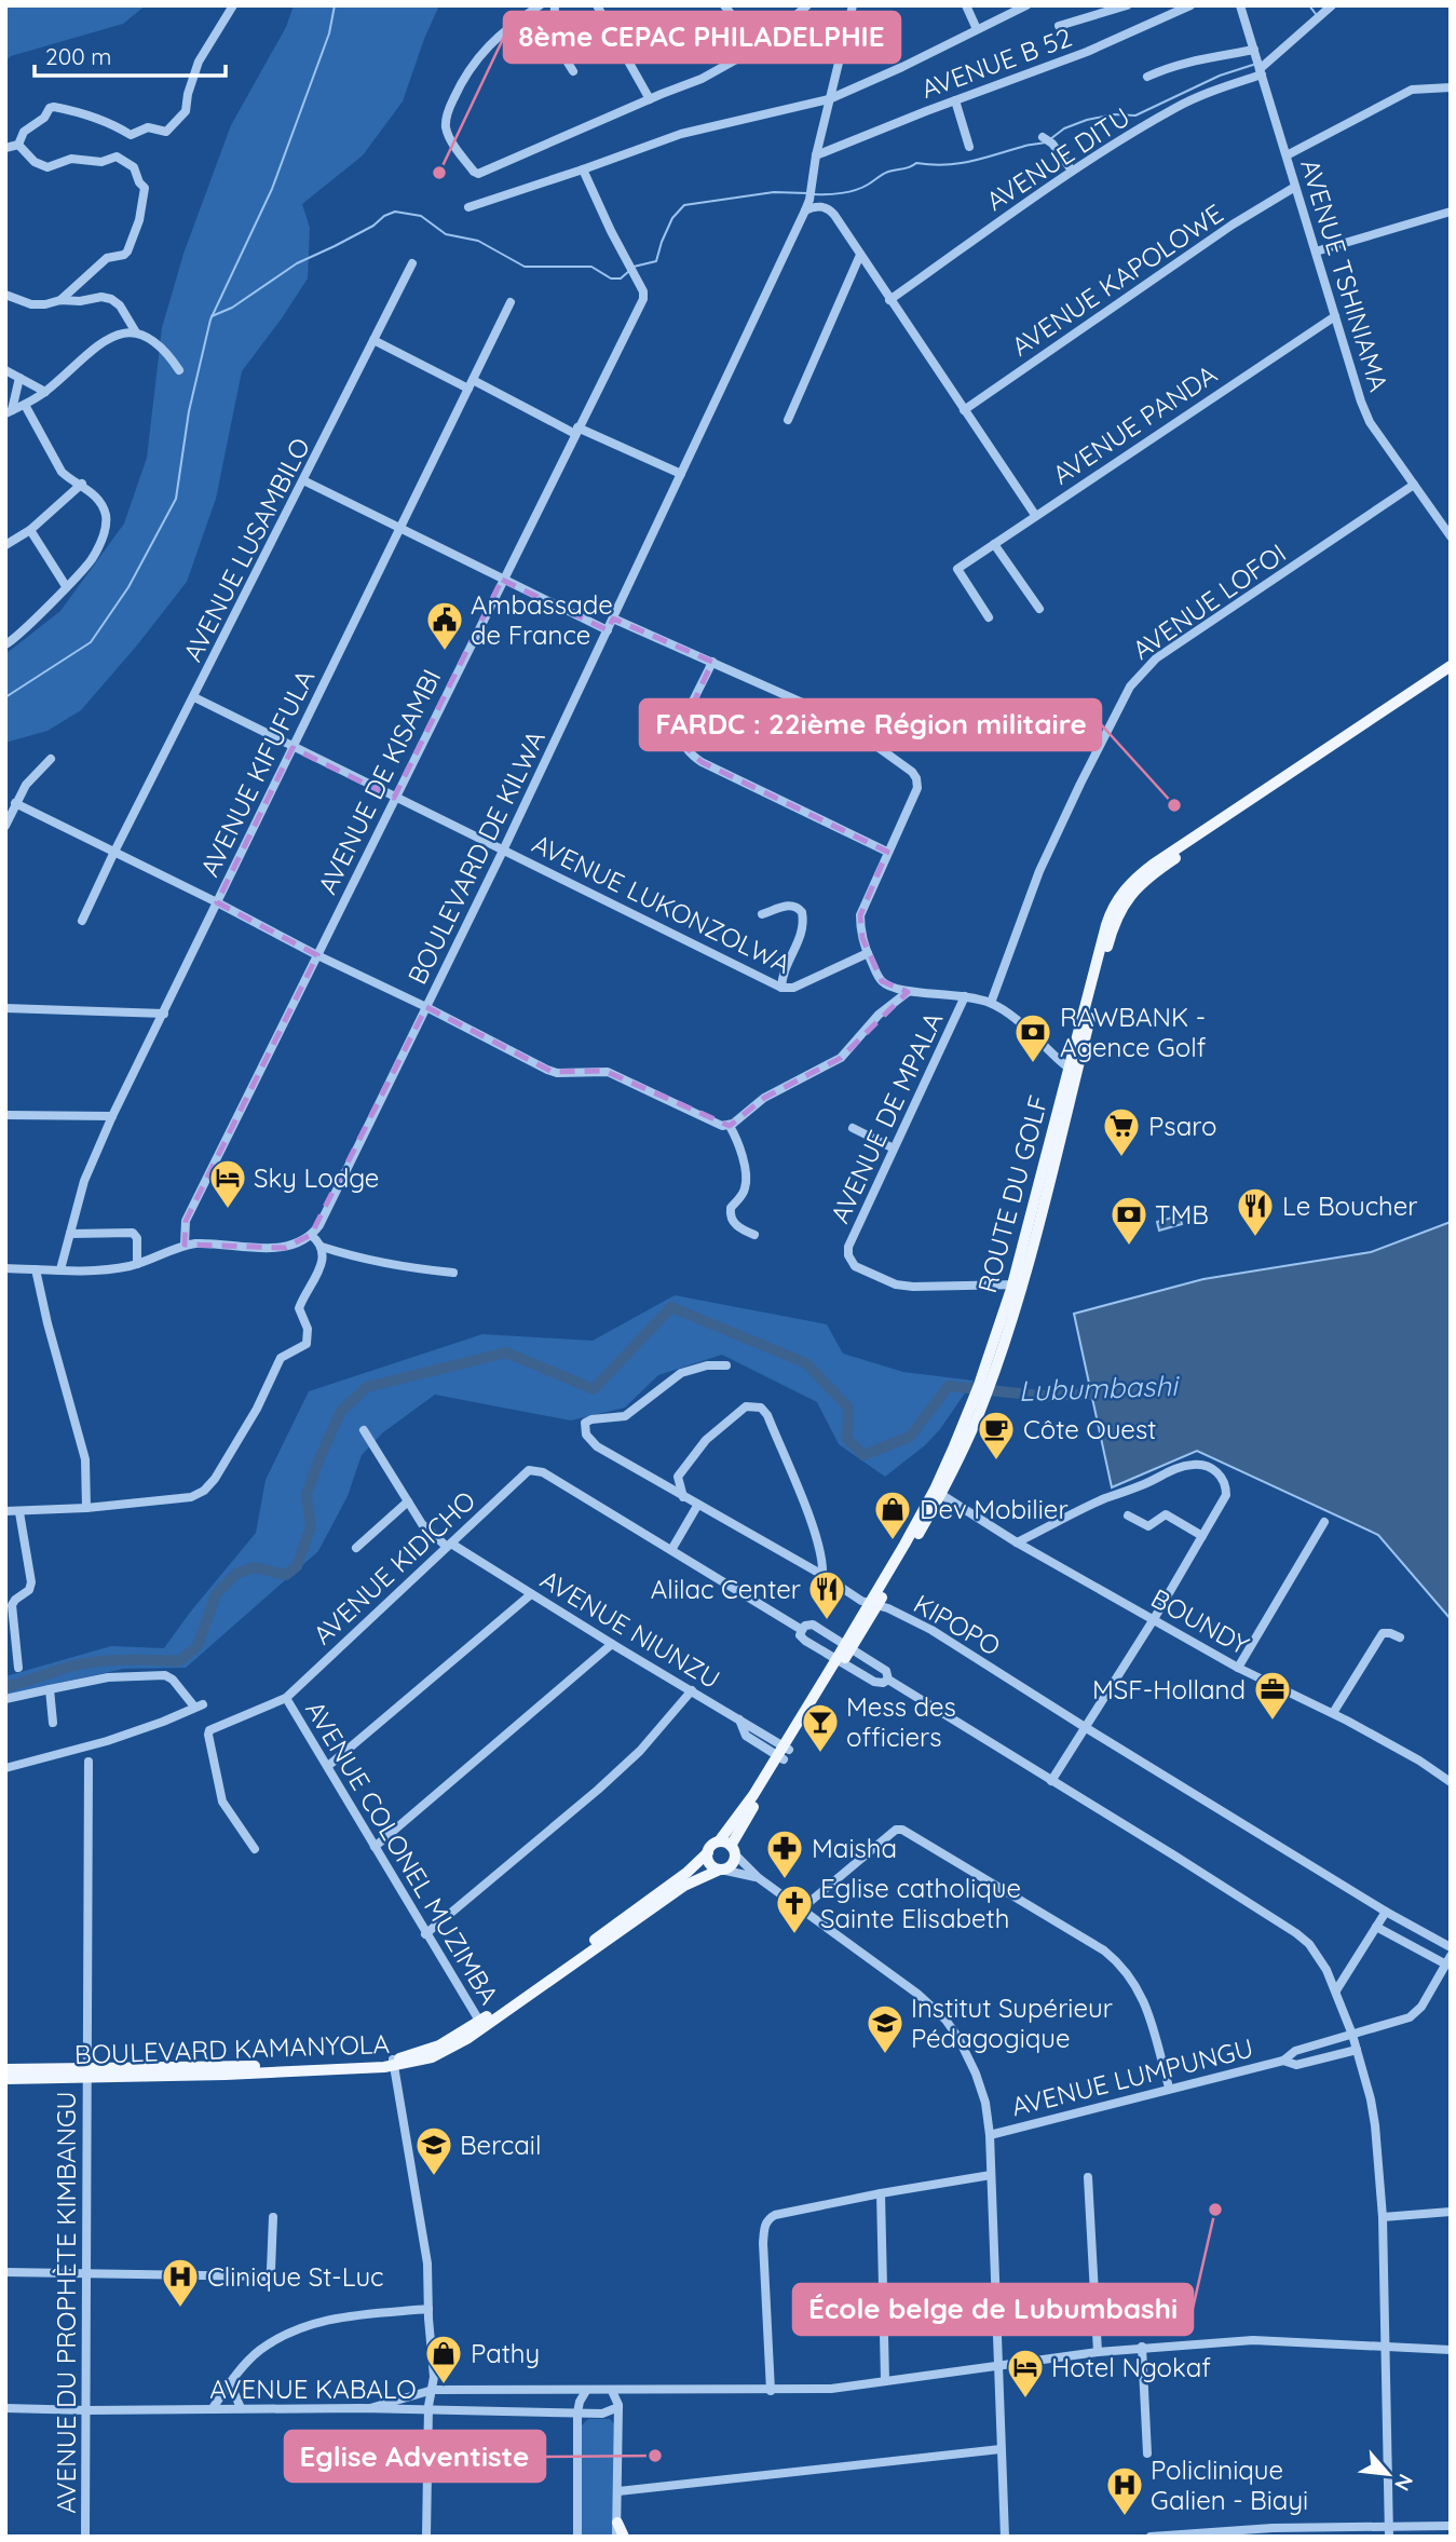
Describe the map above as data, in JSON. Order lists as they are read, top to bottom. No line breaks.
{"streets":{"main road":["ROUTE DU GOLF","BOULEVARD KAMANYOLA"],"street":["AVENUE B 52","AVENUE DITU","AVENUE TSHINIAMA","AVENUE KAPOLOWE","AVENUE PANDA","AVENUE LUSAMBILO","AVENUE LOFOI","AVENUE KIFUFULA","AVENUE DE KISAMBI","BOULEVARD DE KILWA","AVENUE LUKONZOLWA","AVENUE DE MPALA","AVENUE KIDICHO","BOUNDY","KIPOPO","AVENUE NIUNZU","AVENUE COLONEL MUZIMBA","AVENUE LUMPUNGU","AVENUE DU PROPHÈTE KIMBANGU","AVENUE KABALO"]},"crossings":[["AVENUE B 52","BOULEVARD DE KILWA"],["AVENUE DITU","AVENUE TSHINIAMA"],["AVENUE TSHINIAMA","AVENUE KAPOLOWE"],["AVENUE TSHINIAMA","AVENUE PANDA"],["AVENUE TSHINIAMA","AVENUE LOFOI"],["AVENUE LUSAMBILO","AVENUE LUKONZOLWA"],["AVENUE KIFUFULA","AVENUE LUKONZOLWA"],["AVENUE DE KISAMBI","AVENUE LUKONZOLWA"],["BOULEVARD DE KILWA","AVENUE LUKONZOLWA"],["AVENUE DE MPALA","ROUTE DU GOLF"],["ROUTE DU GOLF","BOUNDY"],["ROUTE DU GOLF","KIPOPO"],["ROUTE DU GOLF","AVENUE NIUNZU"],["ROUTE DU GOLF","BOULEVARD KAMANYOLA"],["AVENUE KIDICHO","AVENUE NIUNZU"],["AVENUE KIDICHO","AVENUE COLONEL MUZIMBA"],["AVENUE COLONEL MUZIMBA","BOULEVARD KAMANYOLA"],["BOULEVARD KAMANYOLA","AVENUE DU PROPHÈTE KIMBANGU"],["AVENUE DU PROPHÈTE KIMBANGU","AVENUE KABALO"]],"water":["Lubumbashi"],"places":{"other":["8ème CEPAC PHILADELPHIE","FARDC : 22ième Région militaire","École belge de Lubumbashi","Eglise Adventiste"],"public building":["Ambassade de France"],"bank":["RAWBANK - Agence Golf","TMB"],"supermarket":["Psaro"],"hotel":["Sky Lodge","Hotel Ngokaf"],"restaurant":["Le Boucher","Alilac Center"],"cafe":["Côte Ouest"],"shop":["Dev Mobilier","Pathy"],"office":["MSF-Holland"],"bar":["Mess des officiers"],"pharmacy":["Maisha"],"church":["Eglise catholique Sainte Elisabeth"],"school or university":["Institut Supérieur Pédagogique","Bercail"],"hospital":["Clinique St-Luc","Policlinique Galien - Biayi"]},"scale_bar":"200 m","north":"bottom right"}
